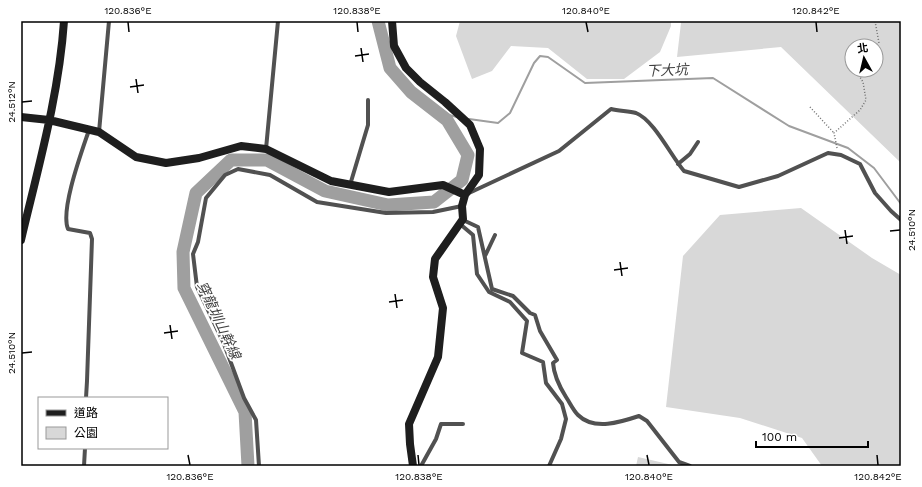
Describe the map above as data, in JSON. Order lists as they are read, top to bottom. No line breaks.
{"water":["下大坑","穿龍圳山幹線"],"legend":["道路","公園"],"scale_bar":"100 m","north":"top","coordinates":["120.836°E","120.838°E","120.840°E","120.842°E","24.512°N","24.510°N"]}
